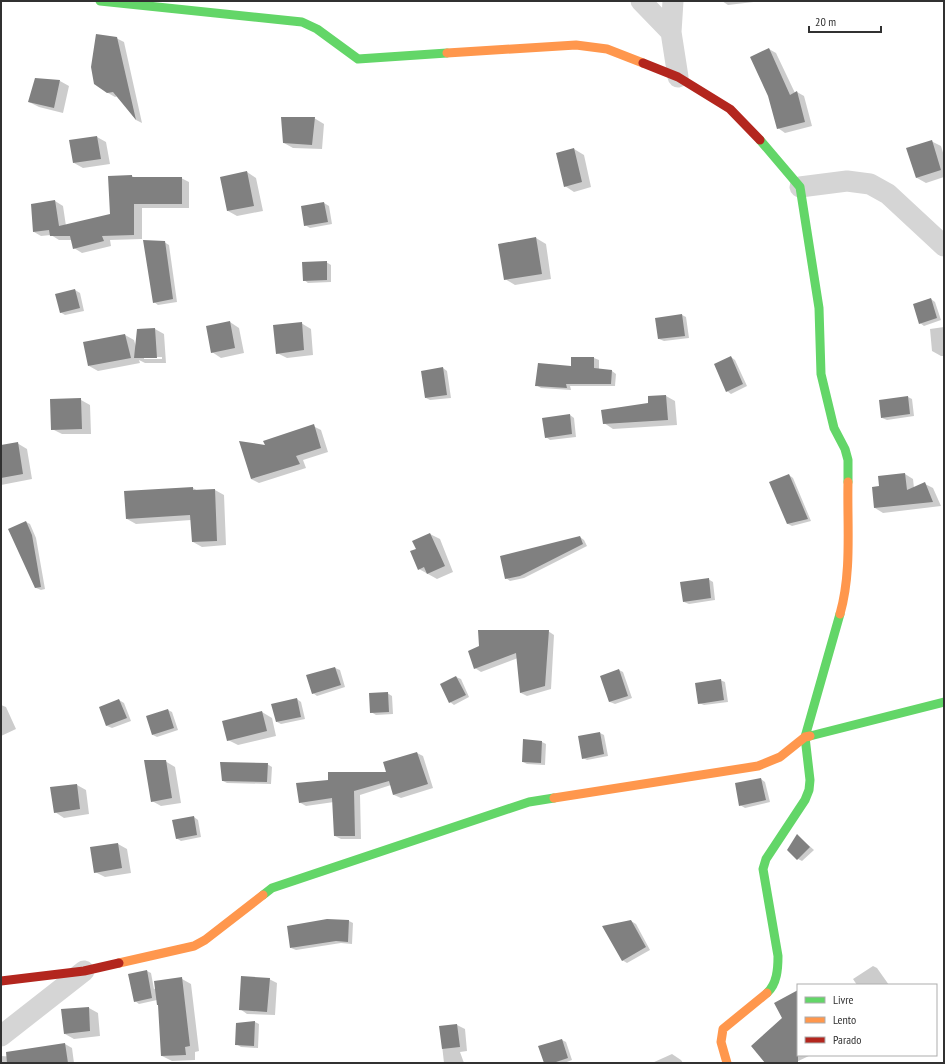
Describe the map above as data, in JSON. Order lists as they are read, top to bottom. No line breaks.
{"legend":["Livre","Lento","Parado"],"scale_bar":"20 m"}
